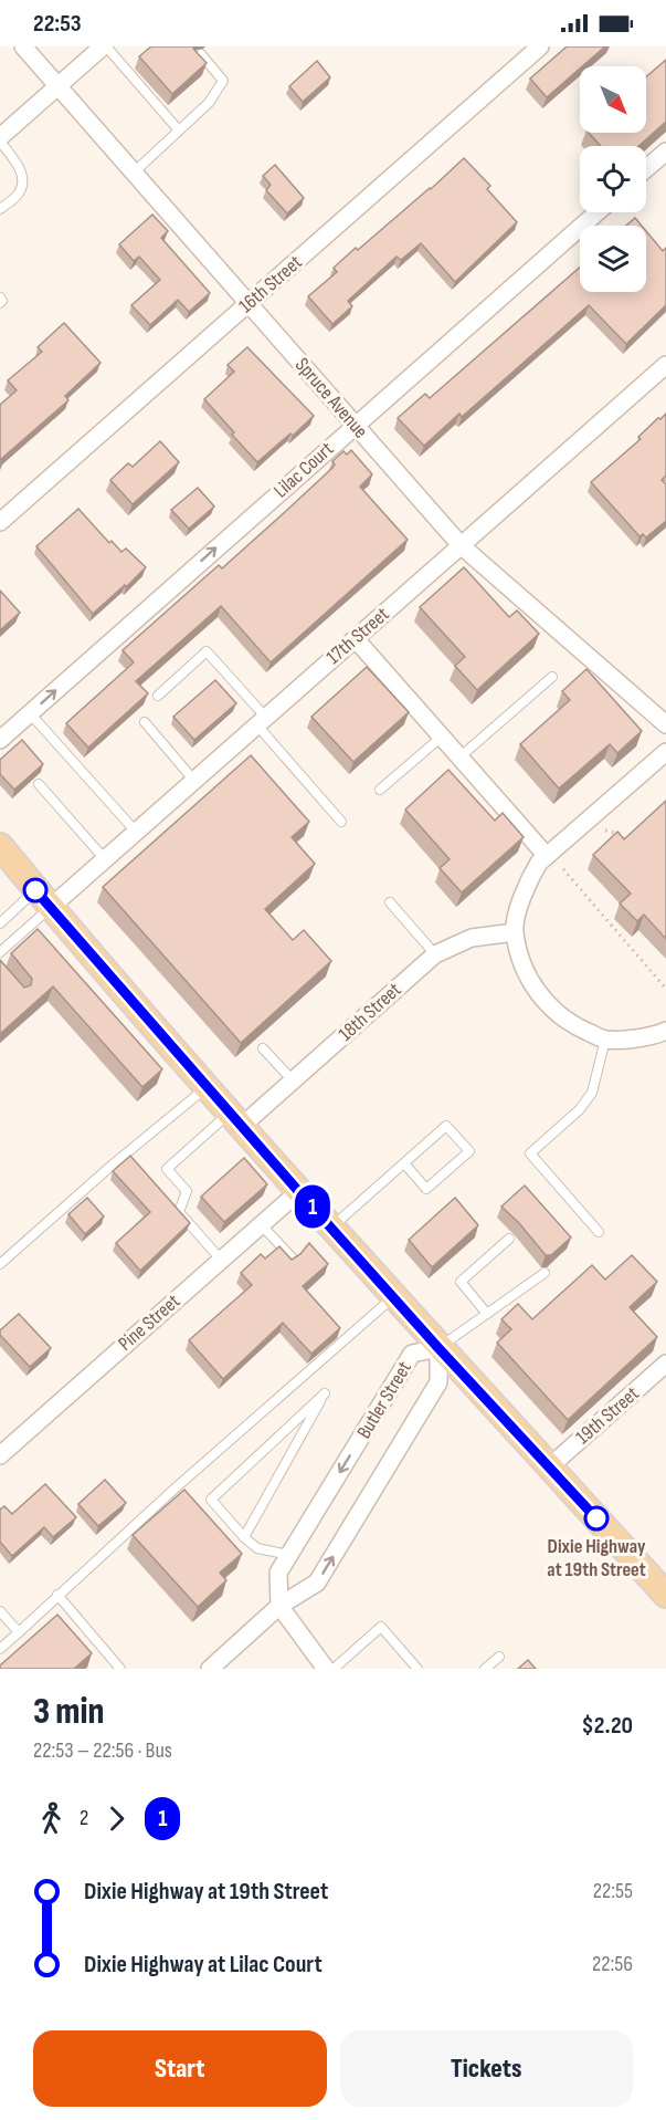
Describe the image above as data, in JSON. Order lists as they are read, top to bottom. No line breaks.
{"streets":{"street":["16th Street","Spruce Avenue","Lilac Court","17th Street","18th Street","Pine Street","Butler Street","19th Street"]},"crossings":[["16th Street","Spruce Avenue"],["Spruce Avenue","Lilac Court"],["Spruce Avenue","17th Street"]],"one_way":["Lilac Court"],"places":["Dixie Highway at 19th Street"],"lines":["bus line 1"],"north":"bottom right","page":{"status":"22:53","on_map":"1","heading":["3 min","22:53 – 22:56 · Bus","$2.20"],"legs":["2","1"],"list":[{"name":"Dixie Highway at 19th Street","value":"22:55"},{"name":"Dixie Highway at Lilac Court","value":"22:56"}],"buttons":["Start","Tickets"]}}
